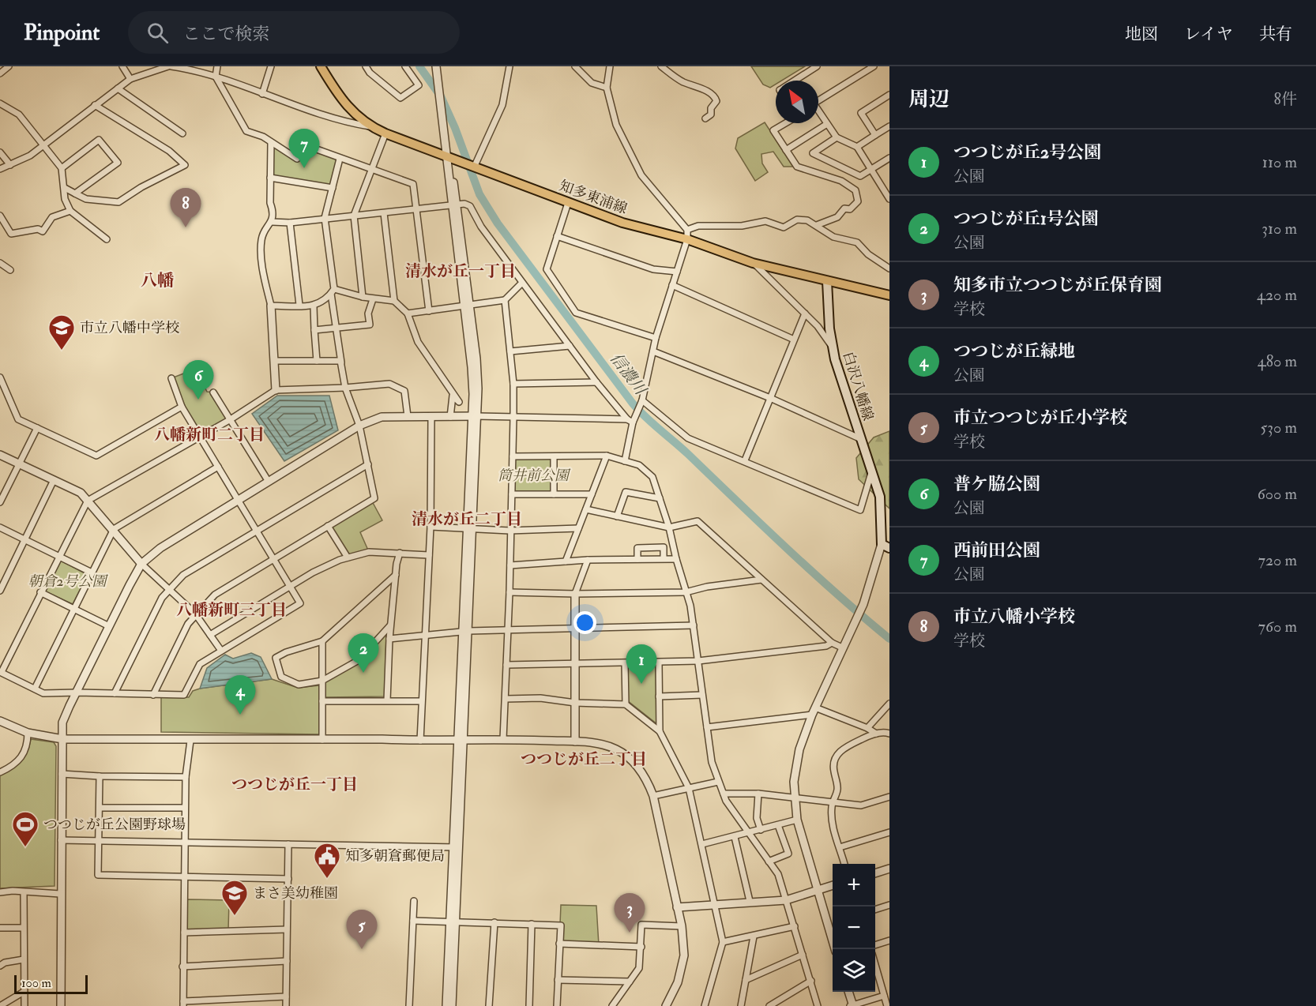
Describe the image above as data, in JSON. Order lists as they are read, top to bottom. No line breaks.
{"streets":{"main road":["知多東浦線","白沢八幡線"]},"crossings":[["知多東浦線","白沢八幡線"]],"districts":["清水が丘一丁目","八幡","八幡新町二丁目","清水が丘二丁目","八幡新町三丁目","つつじが丘二丁目","つつじが丘一丁目"],"water":["信濃川"],"parks":["筒井前公園","朝倉2号公園"],"places":{"school or university":["市立八幡中学校","まさ美幼稚園"],"sports":["つつじが丘公園野球場"],"public building":["知多朝倉郵便局"]},"scale_bar":"100 m","north":"top left","page":{"header":"Pinpoint","search":"ここで検索","nav":["地図","レイヤ","共有"],"heading":["周辺","8件"],"list":[{"mark":"1","name":"つつじが丘2号公園","note":"公園","value":"110 m"},{"mark":"2","name":"つつじが丘1号公園","note":"公園","value":"310 m"},{"mark":"3","name":"知多市立つつじが丘保育園","note":"学校","value":"420 m"},{"mark":"4","name":"つつじが丘緑地","note":"公園","value":"480 m"},{"mark":"5","name":"市立つつじが丘小学校","note":"学校","value":"530 m"},{"mark":"6","name":"普ケ脇公園","note":"公園","value":"600 m"},{"mark":"7","name":"西前田公園","note":"公園","value":"720 m"},{"mark":"8","name":"市立八幡小学校","note":"学校","value":"760 m"}],"pins":["7","8","6","2","1","4","3","5"],"map_buttons":["+","−"],"scale":"100 m"}}
